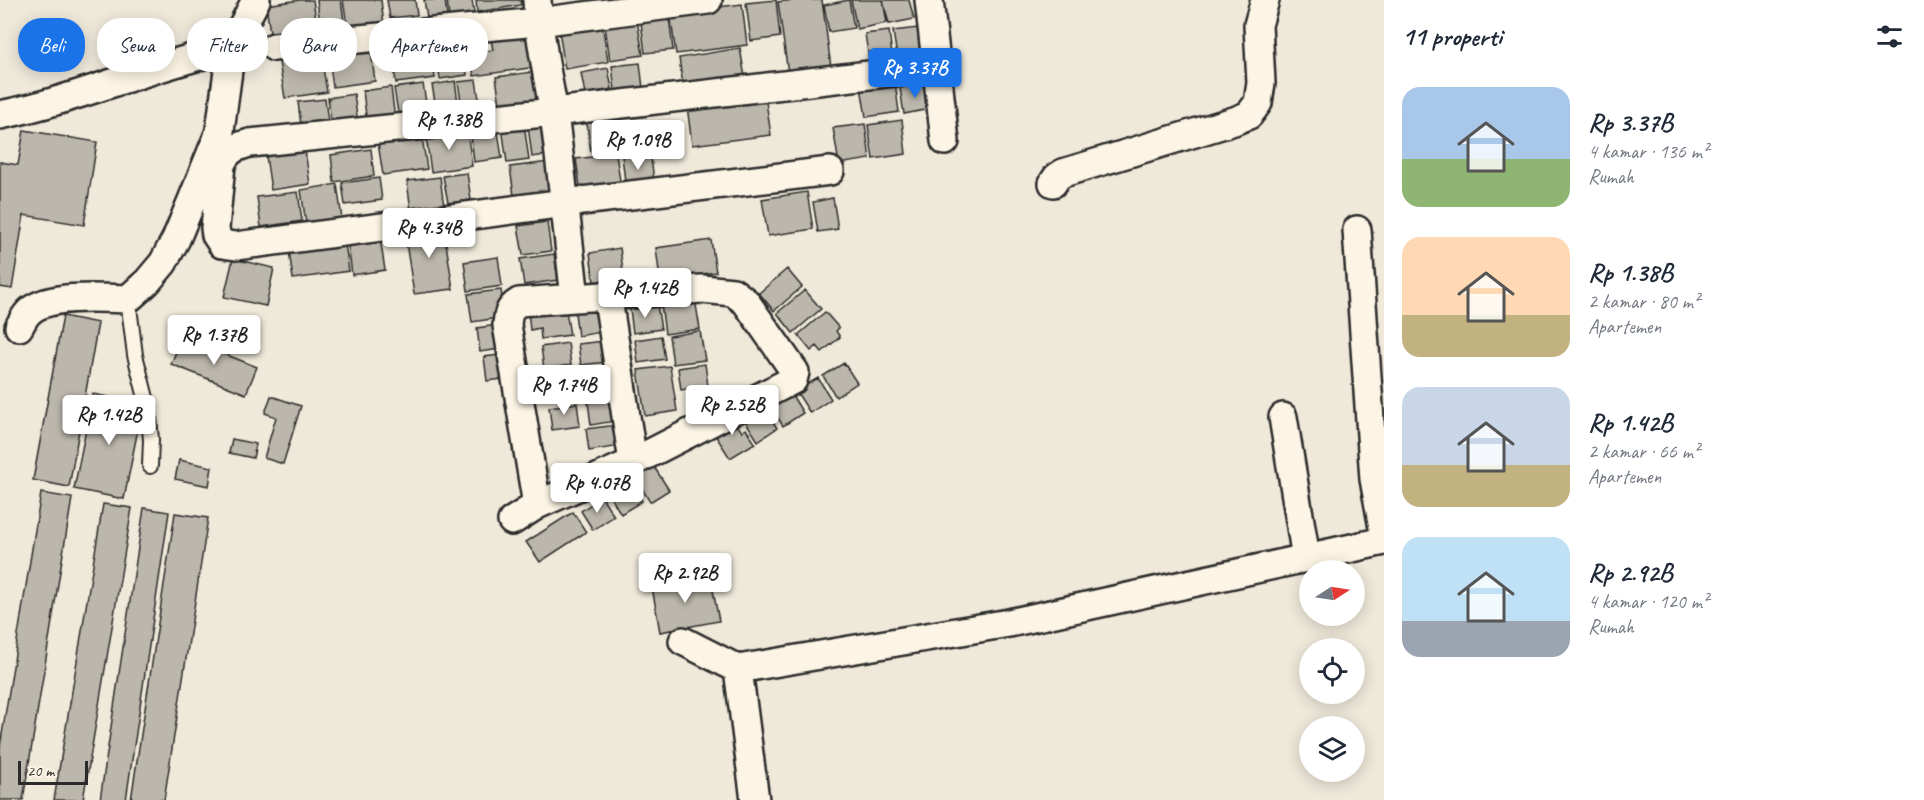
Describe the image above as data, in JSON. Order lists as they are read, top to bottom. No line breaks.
{"scale_bar":"20 m","north":"right","page":{"heading":"11 properti","chip":["Beli","Sewa","Filter","Baru","Apartemen"],"price":["Rp 3.37B","Rp 1.38B","Rp 1.09B","Rp 4.34B","Rp 1.42B","Rp 1.37B","Rp 1.74B","Rp 2.52B","Rp 1.42B","Rp 4.07B","Rp 2.92B"],"list":[{"name":"Rp 3.37B","note":"4 kamar · 136 m² · Rumah"},{"name":"Rp 1.38B","note":"2 kamar · 80 m² · Apartemen"},{"name":"Rp 1.42B","note":"2 kamar · 66 m² · Apartemen"},{"name":"Rp 2.92B","note":"4 kamar · 120 m² · Rumah"}],"scale":"20 m"}}
